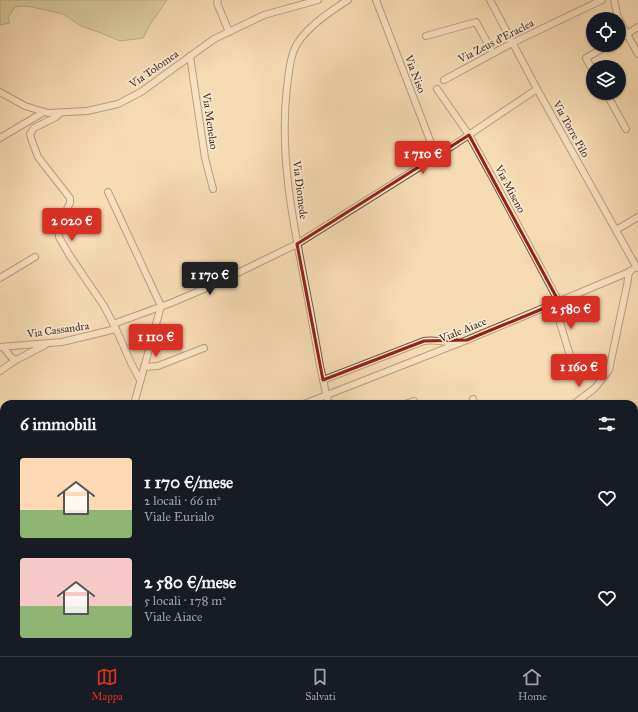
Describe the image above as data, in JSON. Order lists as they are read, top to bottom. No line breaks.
{"streets":{"street":["Via Zeus d'Eraclea","Via Tolomea","Via Niso","Via Menelao","Via Torre Pilo","Via Miseno","Via Diomede","Via Cassandra","Viale Aiace"]},"crossings":[["Via Zeus d'Eraclea","Via Torre Pilo"],["Via Tolomea","Via Menelao"],["Via Niso","Via Cassandra"],["Via Torre Pilo","Via Cassandra"],["Via Torre Pilo","Viale Aiace"],["Via Miseno","Via Cassandra"],["Via Miseno","Viale Aiace"],["Via Diomede","Via Cassandra"],["Via Diomede","Viale Aiace"]],"page":{"price":["1 710 €","2 020 €","1 170 €","2 580 €","1 110 €","1 160 €"],"heading":"6 immobili","list":[{"name":"1 170 €/mese","note":"2 locali · 66 m² · Viale Eurialo"},{"name":"2 580 €/mese","note":"5 locali · 178 m² · Viale Aiace"}],"tabs":["Mappa","Salvati","Home"]}}
